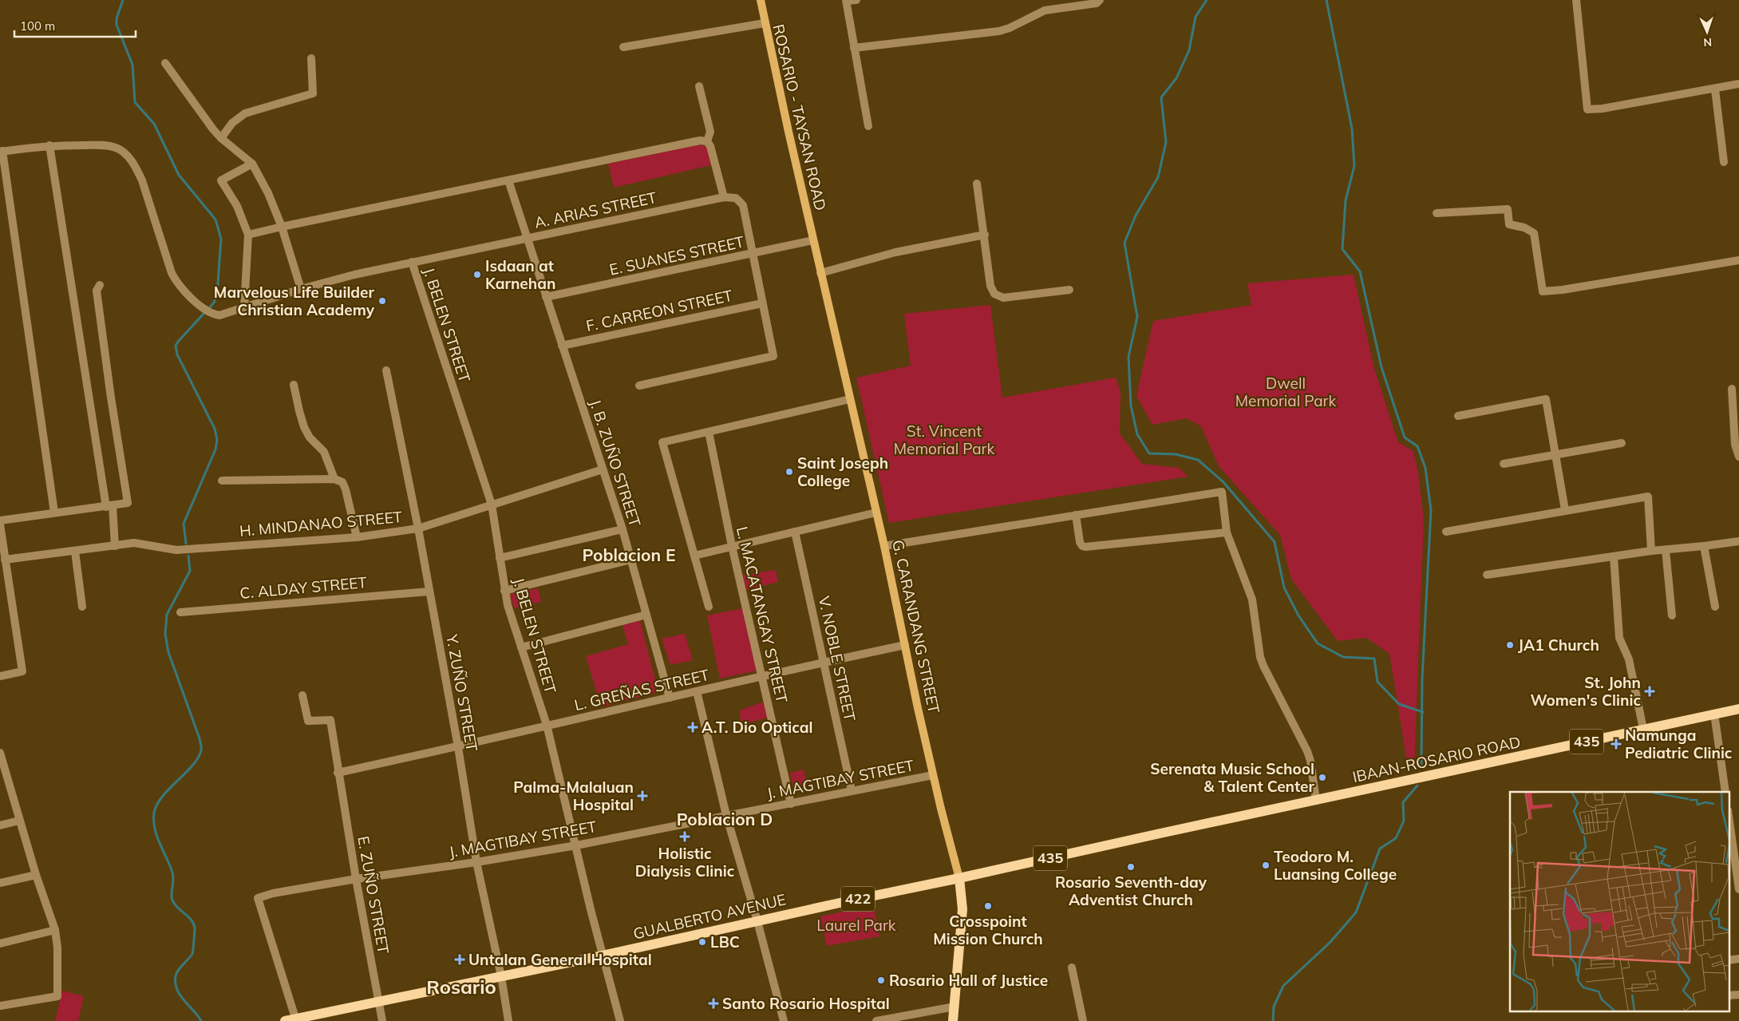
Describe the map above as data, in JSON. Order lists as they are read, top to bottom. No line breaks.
{"streets":{"main road":["ROSARIO - TAYSAN ROAD","G. CARANDANG STREET","435","IBAAN-ROSARIO ROAD","422","GUALBERTO AVENUE"],"street":["A. ARIAS STREET","E. SUANES STREET","F. CARREON STREET","J. BELEN STREET","J. B. ZUÑO STREET","H. MINDANAO STREET","C. ALDAY STREET","L. MACATANGAY STREET","V. NOBLE STREET","L. GREÑAS STREET","Y. ZUÑO STREET","J. MAGTIBAY STREET","E. ZUÑO STREET"]},"crossings":[["ROSARIO - TAYSAN ROAD","E. SUANES STREET"],["ROSARIO - TAYSAN ROAD","G. CARANDANG STREET"],["A. ARIAS STREET","J. BELEN STREET"],["A. ARIAS STREET","J. B. ZUÑO STREET"],["E. SUANES STREET","J. B. ZUÑO STREET"],["E. SUANES STREET","G. CARANDANG STREET"],["F. CARREON STREET","J. B. ZUÑO STREET"],["J. BELEN STREET","H. MINDANAO STREET"],["J. BELEN STREET","L. GREÑAS STREET"],["J. BELEN STREET","J. MAGTIBAY STREET"],["J. BELEN STREET","GUALBERTO AVENUE"],["J. B. ZUÑO STREET","H. MINDANAO STREET"],["J. B. ZUÑO STREET","L. GREÑAS STREET"],["H. MINDANAO STREET","Y. ZUÑO STREET"],["C. ALDAY STREET","Y. ZUÑO STREET"],["L. MACATANGAY STREET","L. GREÑAS STREET"],["L. MACATANGAY STREET","J. MAGTIBAY STREET"],["G. CARANDANG STREET","L. GREÑAS STREET"],["G. CARANDANG STREET","J. MAGTIBAY STREET"],["G. CARANDANG STREET","GUALBERTO AVENUE"],["V. NOBLE STREET","L. GREÑAS STREET"],["V. NOBLE STREET","J. MAGTIBAY STREET"],["L. GREÑAS STREET","Y. ZUÑO STREET"],["L. GREÑAS STREET","E. ZUÑO STREET"],["Y. ZUÑO STREET","J. MAGTIBAY STREET"],["Y. ZUÑO STREET","GUALBERTO AVENUE"],["IBAAN-ROSARIO ROAD","GUALBERTO AVENUE"],["J. MAGTIBAY STREET","E. ZUÑO STREET"],["J. MAGTIBAY STREET","GUALBERTO AVENUE"],["E. ZUÑO STREET","GUALBERTO AVENUE"]],"districts":["Poblacion E","Poblacion D","Rosario"],"parks":["Dwell Memorial Park","St. Vincent Memorial Park","Laurel Park"],"places":{"other":["Isdaan at Karnehan","Marvelous Life Builder Christian Academy","Saint Joseph College","JA1 Church","Serenata Music School & Talent Center","Teodoro M. Luansing College","Rosario Seventh-day Adventist Church","Crosspoint Mission Church","LBC","Rosario Hall of Justice"],"health":["St. John Women's Clinic","A.T. Dio Optical","Namunga Pediatric Clinic","Palma-Malaluan Hospital","Holistic Dialysis Clinic","Untalan General Hospital","Santo Rosario Hospital"]},"scale_bar":"100 m","north":"bottom"}
